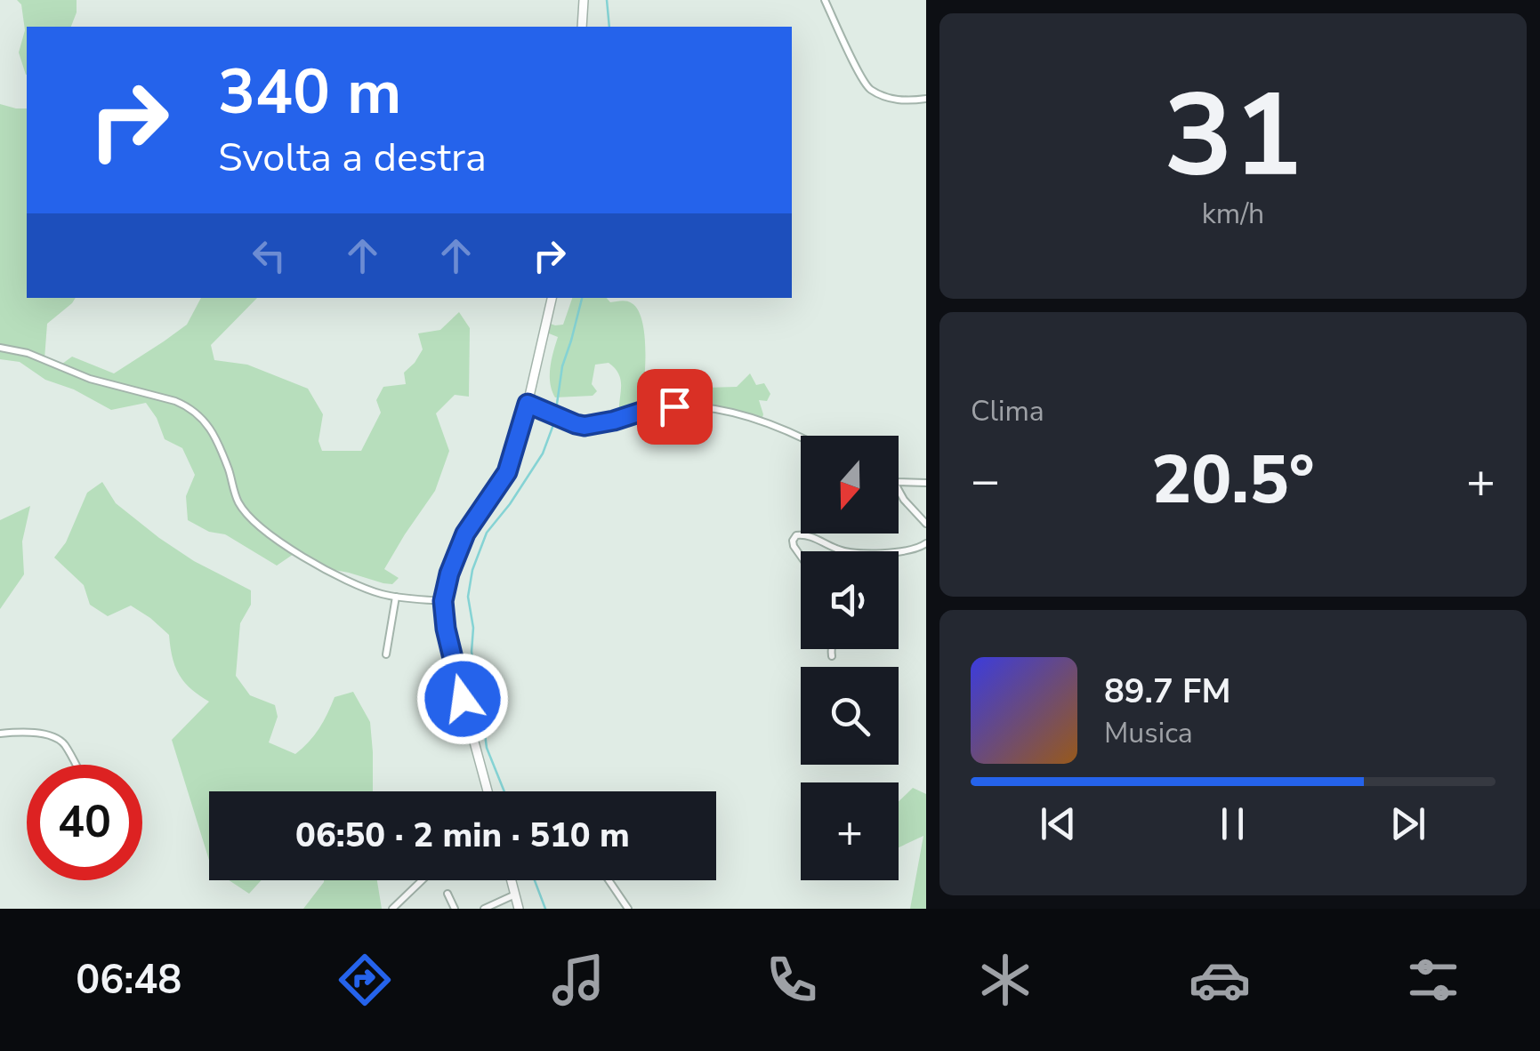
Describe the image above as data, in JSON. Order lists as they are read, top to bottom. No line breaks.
{"north":"bottom","page":{"tile":[["31","km/h"],"Clima"],"turn":["340 m","Svolta a destra"],"map_buttons":"+","heat":["−","20.5°","+"],"song":["89.7 FM","Musica"],"limit":"40","trip":"06:50 · 2 min · 510 m","tabs":"06:48"}}
